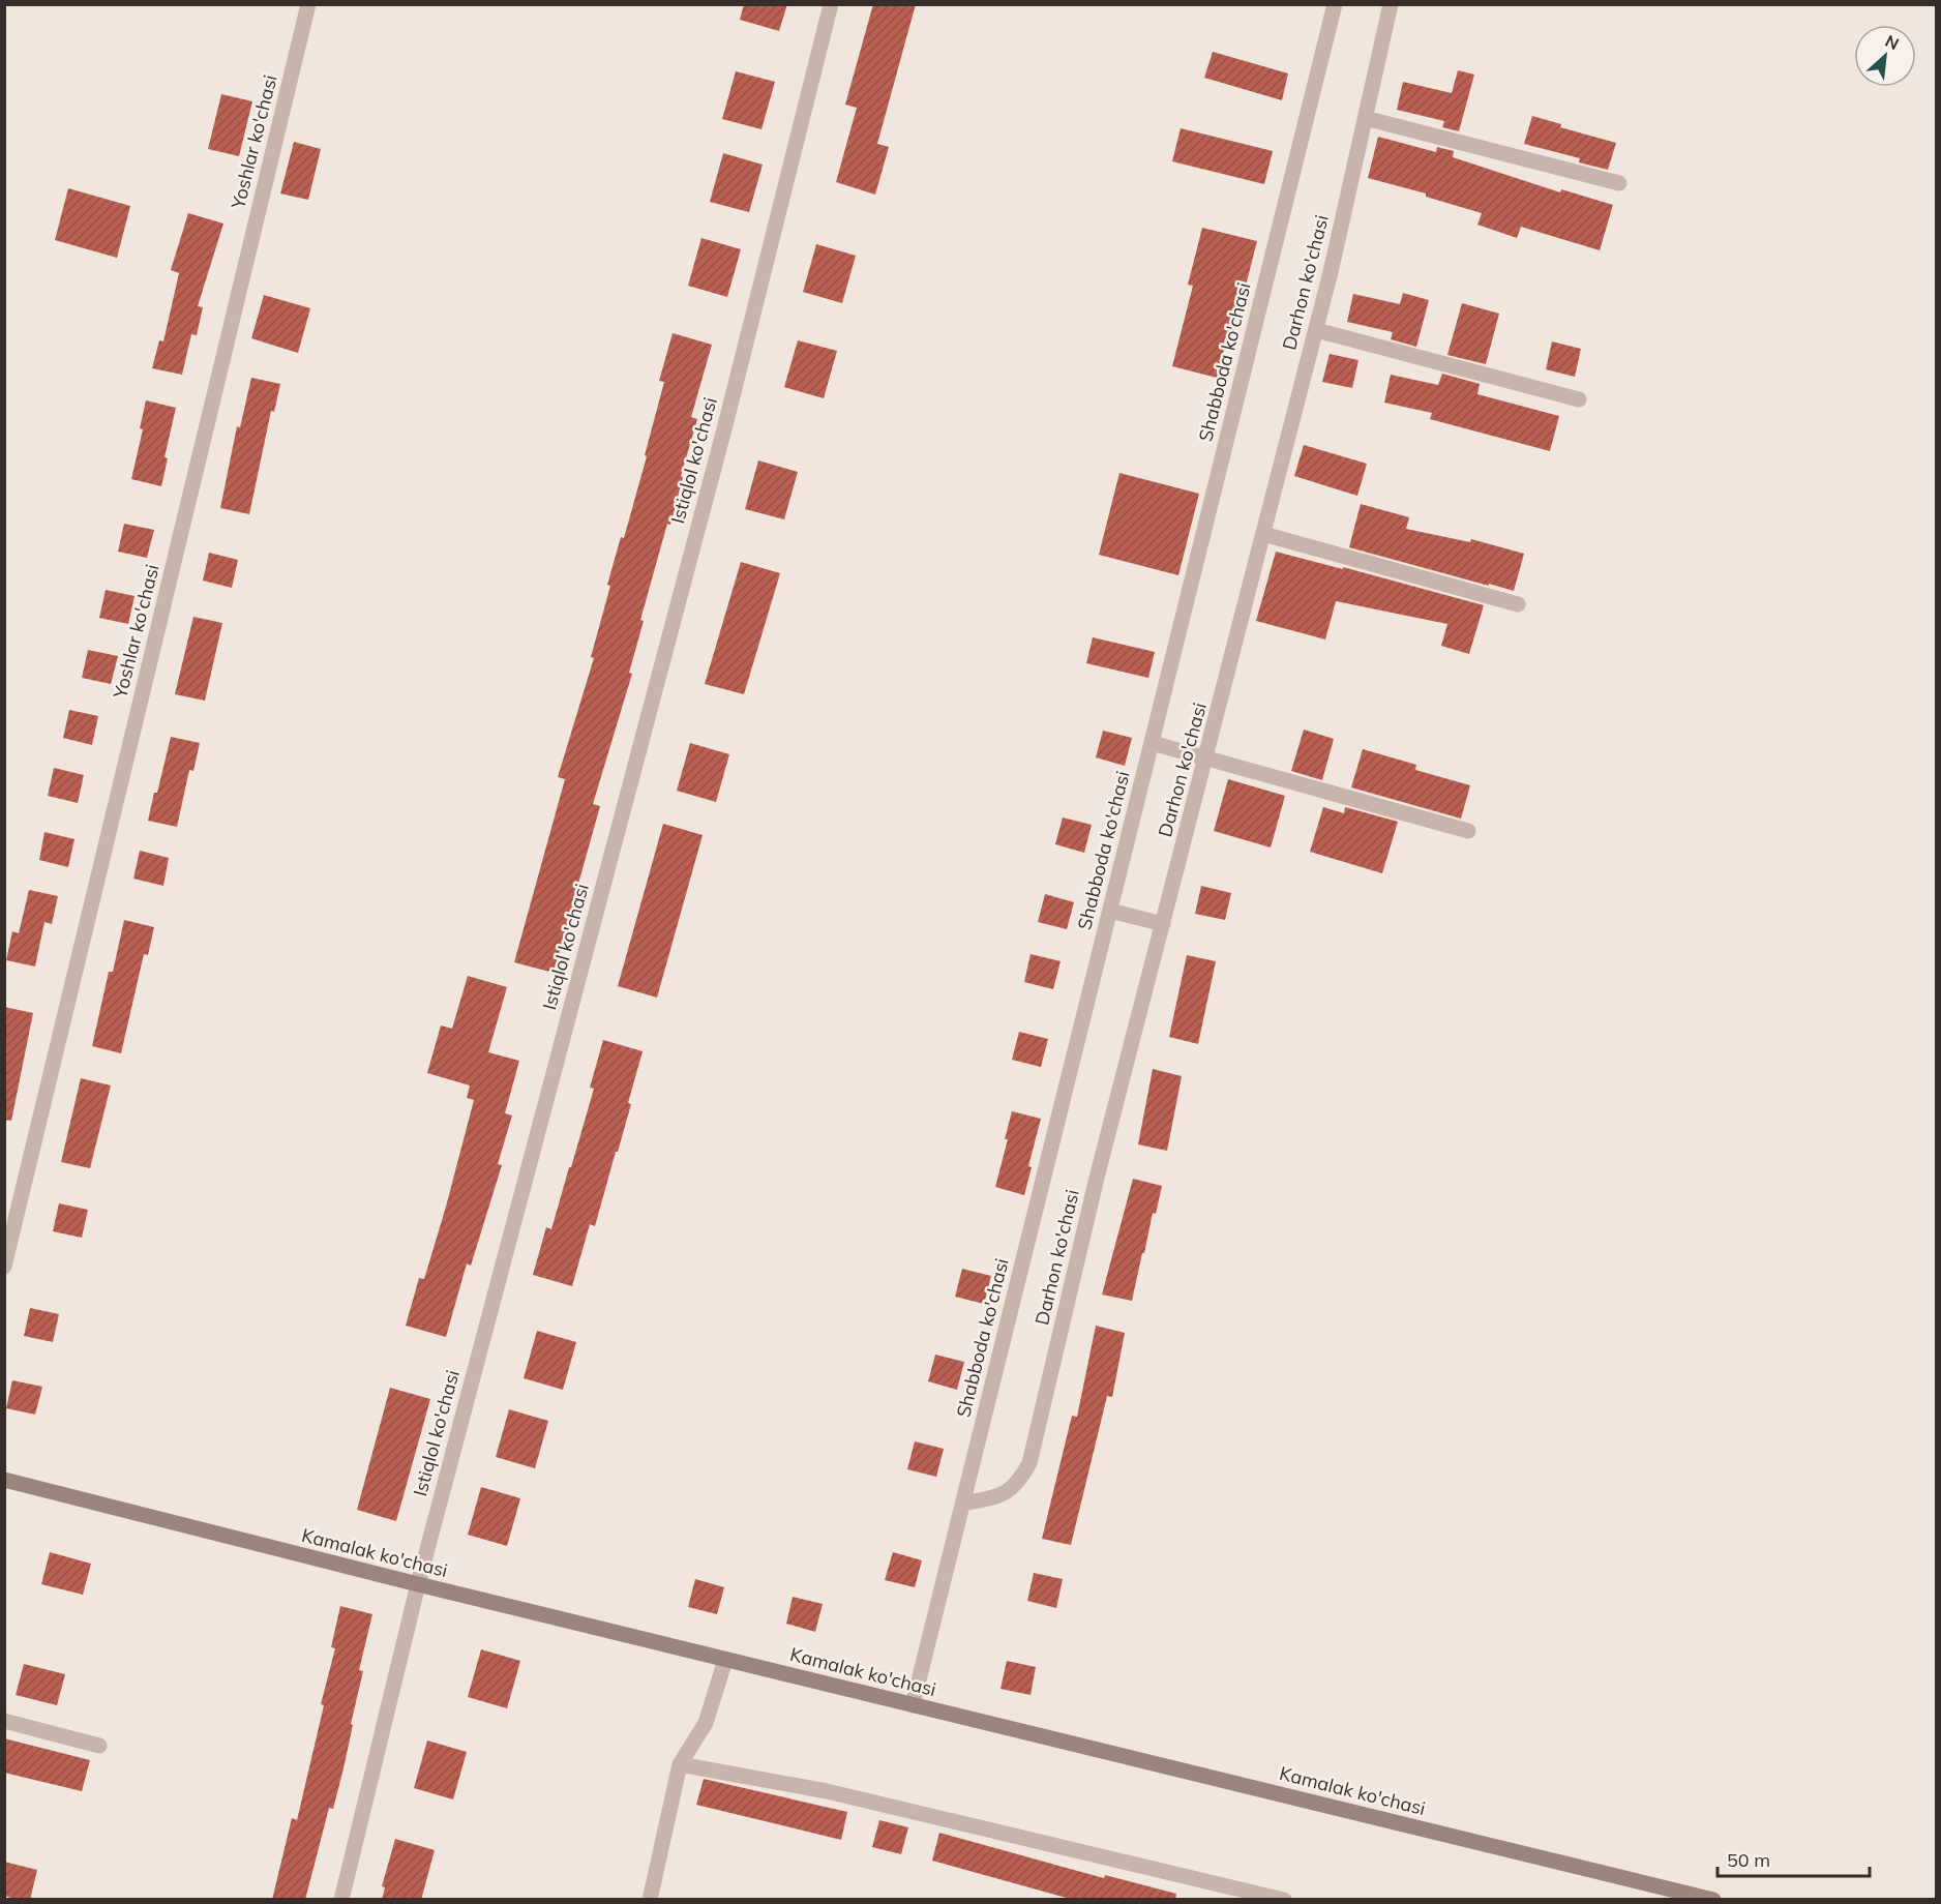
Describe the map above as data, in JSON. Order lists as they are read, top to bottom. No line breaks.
{"streets":{"main road":["Kamalak ko'chasi"],"street":["Yoshlar ko'chasi","Darhon ko'chasi","Shabboda ko'chasi","Istiqlol ko'chasi"]},"crossings":[["Darhon ko'chasi","Shabboda ko'chasi"],["Shabboda ko'chasi","Kamalak ko'chasi"],["Istiqlol ko'chasi","Kamalak ko'chasi"]],"scale_bar":"50 m","north":"top right"}
